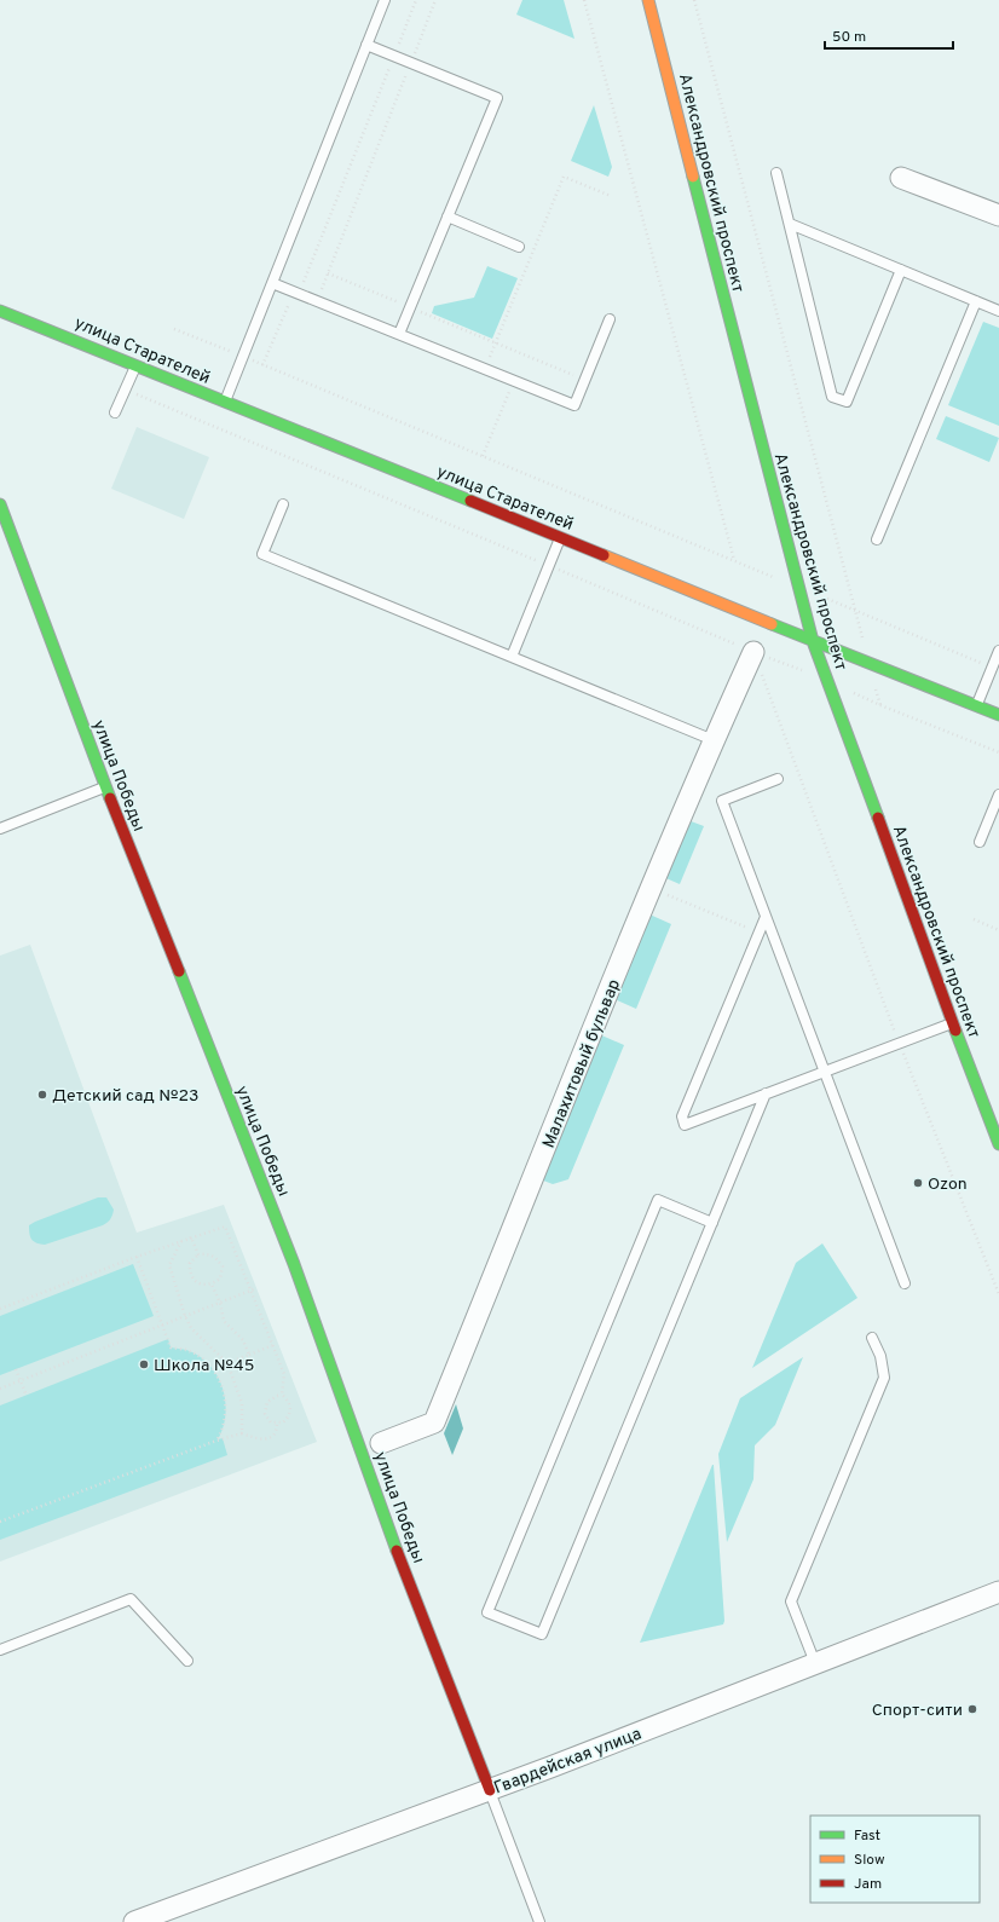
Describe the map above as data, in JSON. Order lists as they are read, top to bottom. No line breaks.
{"streets":{"street":["Александровский проспект","улица Старателей","улица Победы","Малахитовый бульвар","Гвардейская улица"]},"crossings":[["Александровский проспект","улица Старателей"],["улица Победы","Гвардейская улица"]],"places":["Детский сад №23","Ozon","Школа №45","Спорт-сити"],"legend":["Fast","Slow","Jam"],"scale_bar":"50 m"}
